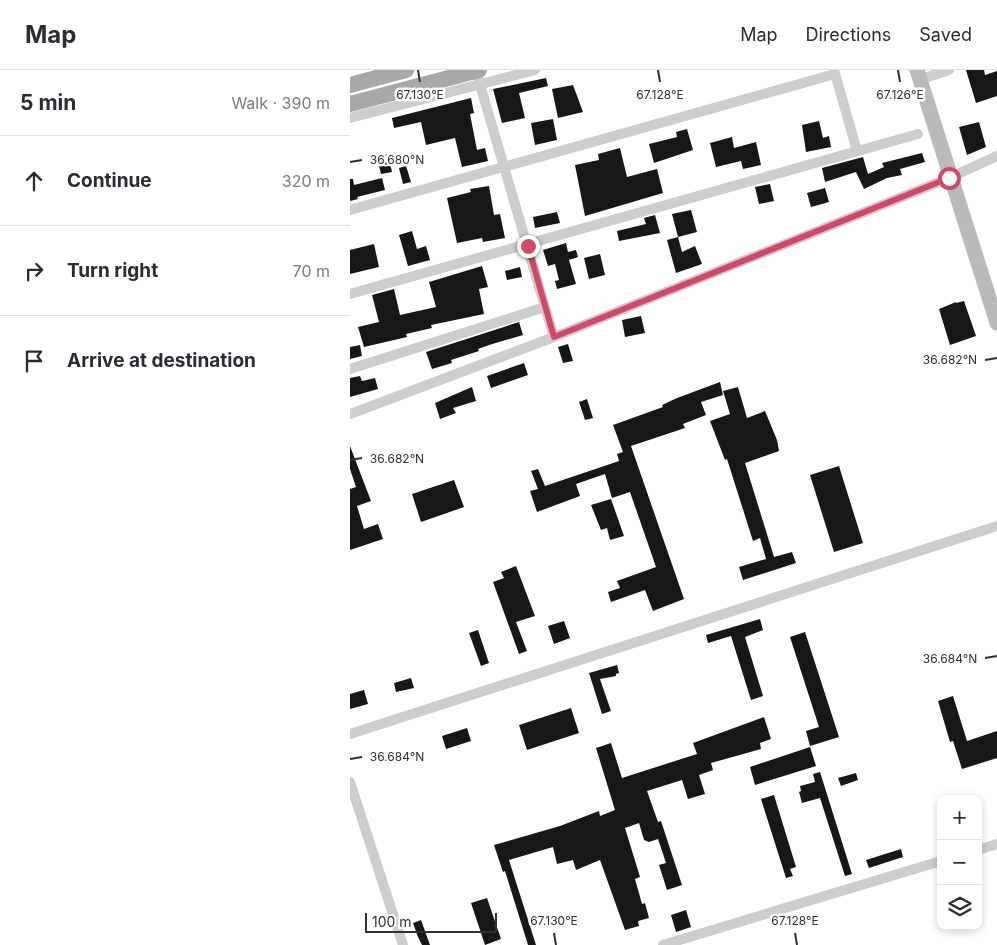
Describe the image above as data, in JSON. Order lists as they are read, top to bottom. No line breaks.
{"scale_bar":"100 m","page":{"header":"Map","nav":["Map","Directions","Saved"],"heading":["5 min","Walk · 390 m"],"list":[["Continue","320 m"],["Turn right","70 m"],"Arrive at destination"],"map_buttons":["+","−"],"scale":"100 m"},"coordinates":["67.130°E","67.128°E","67.126°E","36.680°N","36.682°N","36.684°N"]}
